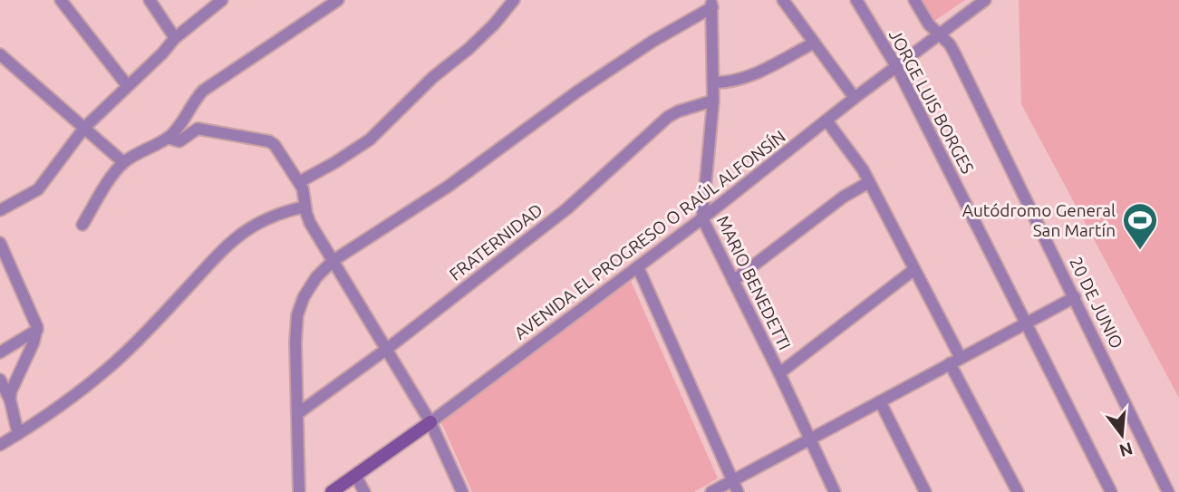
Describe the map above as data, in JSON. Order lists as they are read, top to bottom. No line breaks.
{"streets":{"street":["JORGE LUIS BORGES","AVENIDA EL PROGRESO O RAÚL ALFONSÍN","FRATERNIDAD","MARIO BENEDETTI","20 DE JUNIO"]},"crossings":[["JORGE LUIS BORGES","AVENIDA EL PROGRESO O RAÚL ALFONSÍN"],["AVENIDA EL PROGRESO O RAÚL ALFONSÍN","MARIO BENEDETTI"],["AVENIDA EL PROGRESO O RAÚL ALFONSÍN","20 DE JUNIO"],["FRATERNIDAD","MARIO BENEDETTI"]],"places":{"sports":["Autódromo General San Martín"]},"north":"bottom"}
